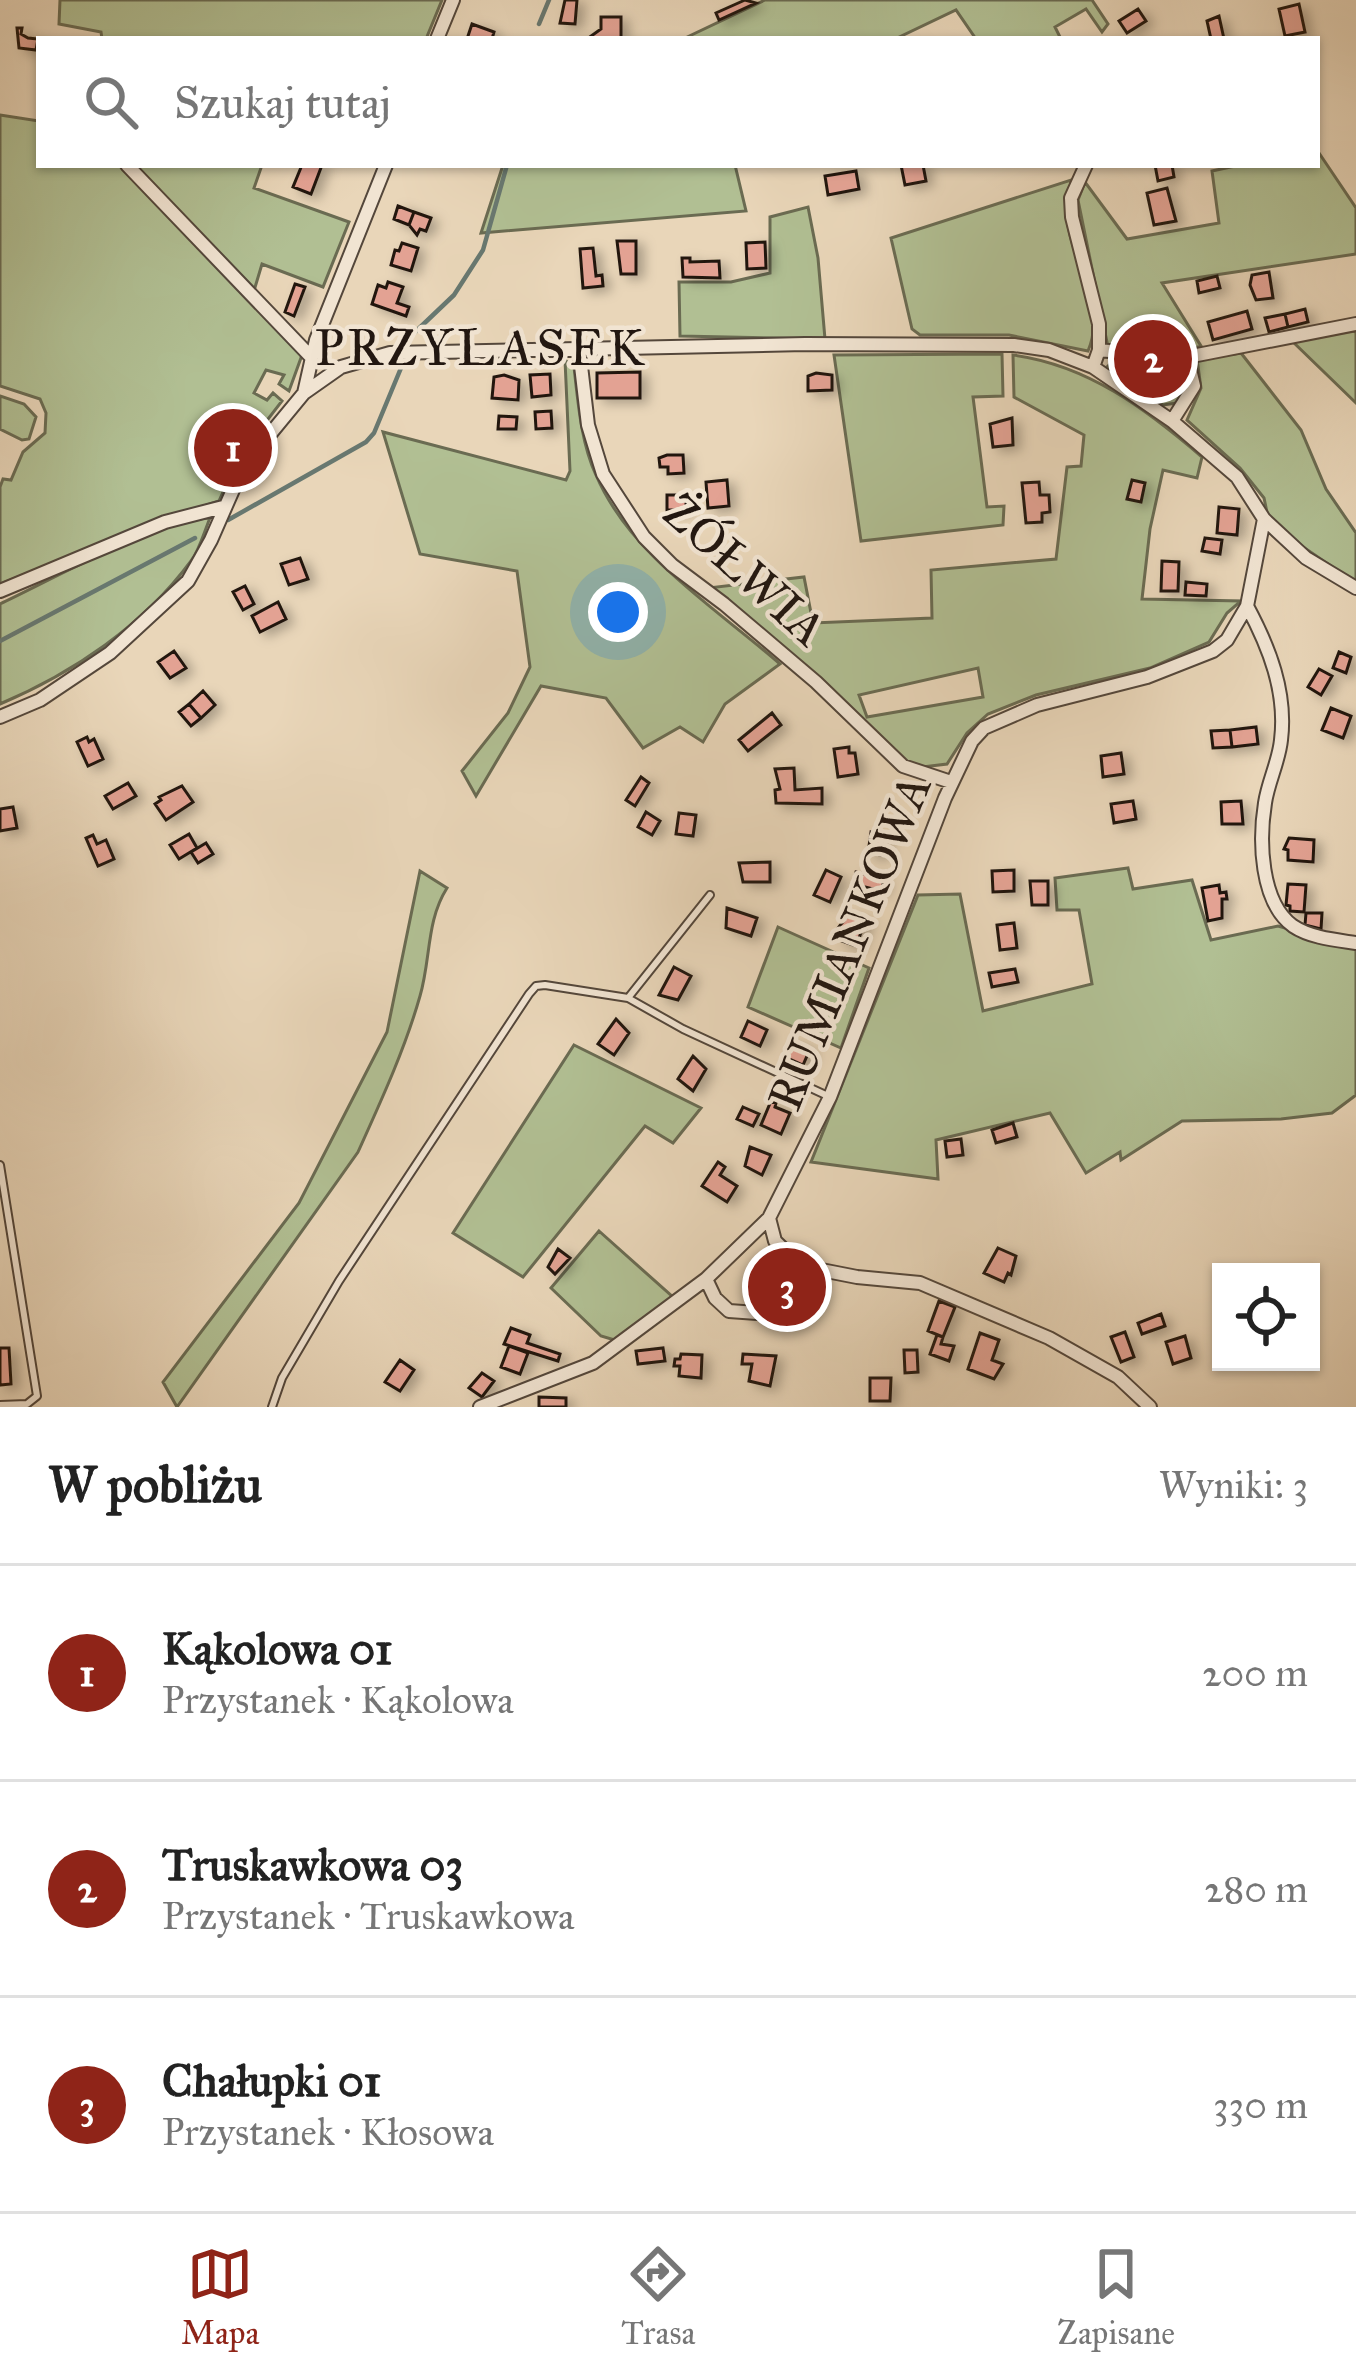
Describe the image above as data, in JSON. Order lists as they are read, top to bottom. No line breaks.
{"streets":{"street":["ŻÓŁWIA","RUMIANKOWA"]},"crossings":[["ŻÓŁWIA","RUMIANKOWA"]],"districts":["PRZYLASEK"],"page":{"search":"Szukaj tutaj","pins":["2","1","3"],"heading":["W pobliżu","Wyniki: 3"],"list":[{"mark":"1","name":"Kąkolowa 01","note":"Przystanek · Kąkolowa","value":"200 m"},{"mark":"2","name":"Truskawkowa 03","note":"Przystanek · Truskawkowa","value":"280 m"},{"mark":"3","name":"Chałupki 01","note":"Przystanek · Kłosowa","value":"330 m"}],"nav":["Mapa","Trasa","Zapisane"]}}
